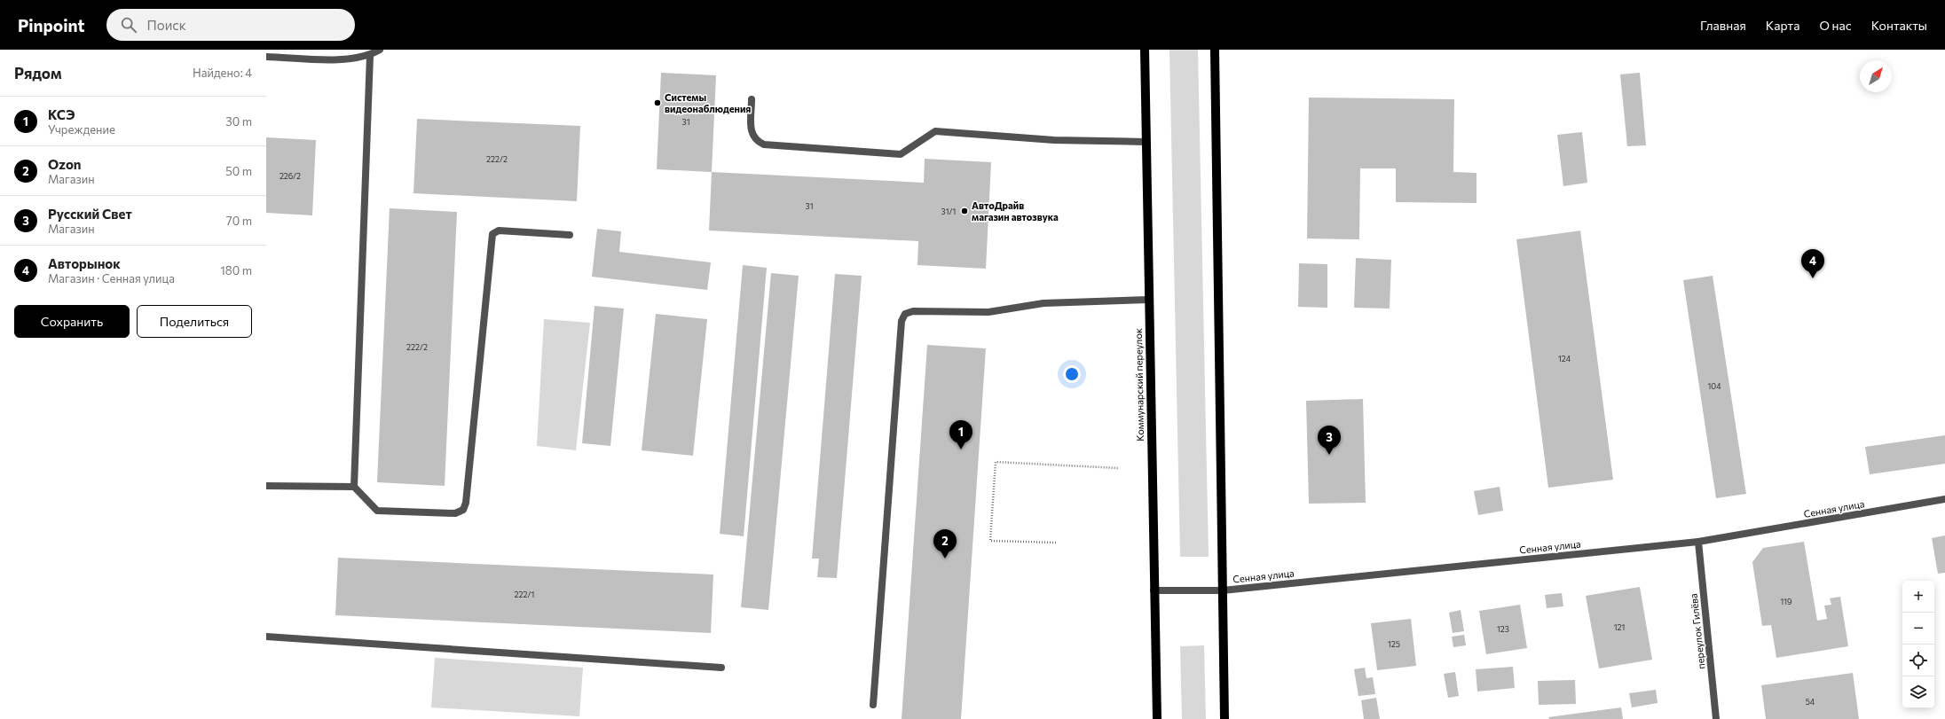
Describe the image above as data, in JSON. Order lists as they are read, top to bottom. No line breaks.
{"streets":{"main road":["Коммунарский переулок"],"street":["Сенная улица","переулок Гилёва"]},"crossings":[["Коммунарский переулок","Сенная улица"],["Сенная улица","переулок Гилёва"]],"places":["Системы видеонаблюдения","АвтоДрайв магазин автозвука"],"house_numbers":["31","222/2","226/2","31","31/1","222/2","124","104","222/1","119","121","123","125","54"],"north":"top right","page":{"header":"Pinpoint","search":"Поиск","nav":["Главная","Карта","О нас","Контакты"],"heading":["Рядом","Найдено: 4"],"list":[{"mark":"1","name":"КСЭ","note":"Учреждение","value":"30 m"},{"mark":"2","name":"Ozon","note":"Магазин","value":"50 m"},{"mark":"3","name":"Русский Свет","note":"Магазин","value":"70 m"},{"mark":"4","name":"Авторынок","note":"Магазин · Сенная улица","value":"180 m"}],"pins":["4","1","3","2"],"buttons":["Сохранить","Поделиться"],"map_buttons":["+","−"]}}
